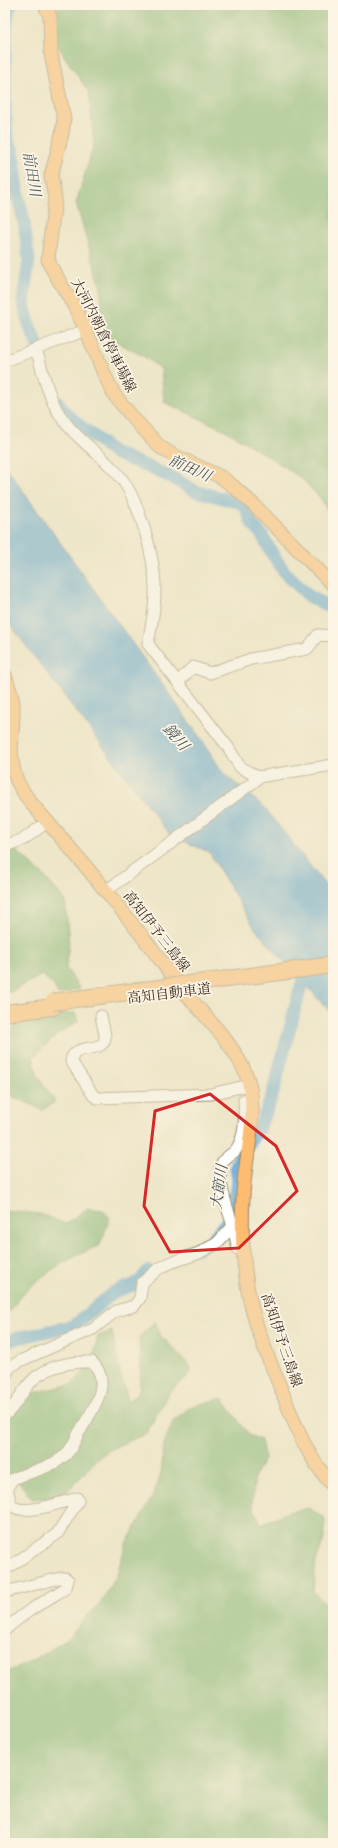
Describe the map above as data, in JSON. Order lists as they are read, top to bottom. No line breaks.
{"streets":{"highway":["高知自動車道"],"main road":["大河内朝倉停車場線","高知伊予三島線"]},"water":["前田川","鏡川","大節川"]}
